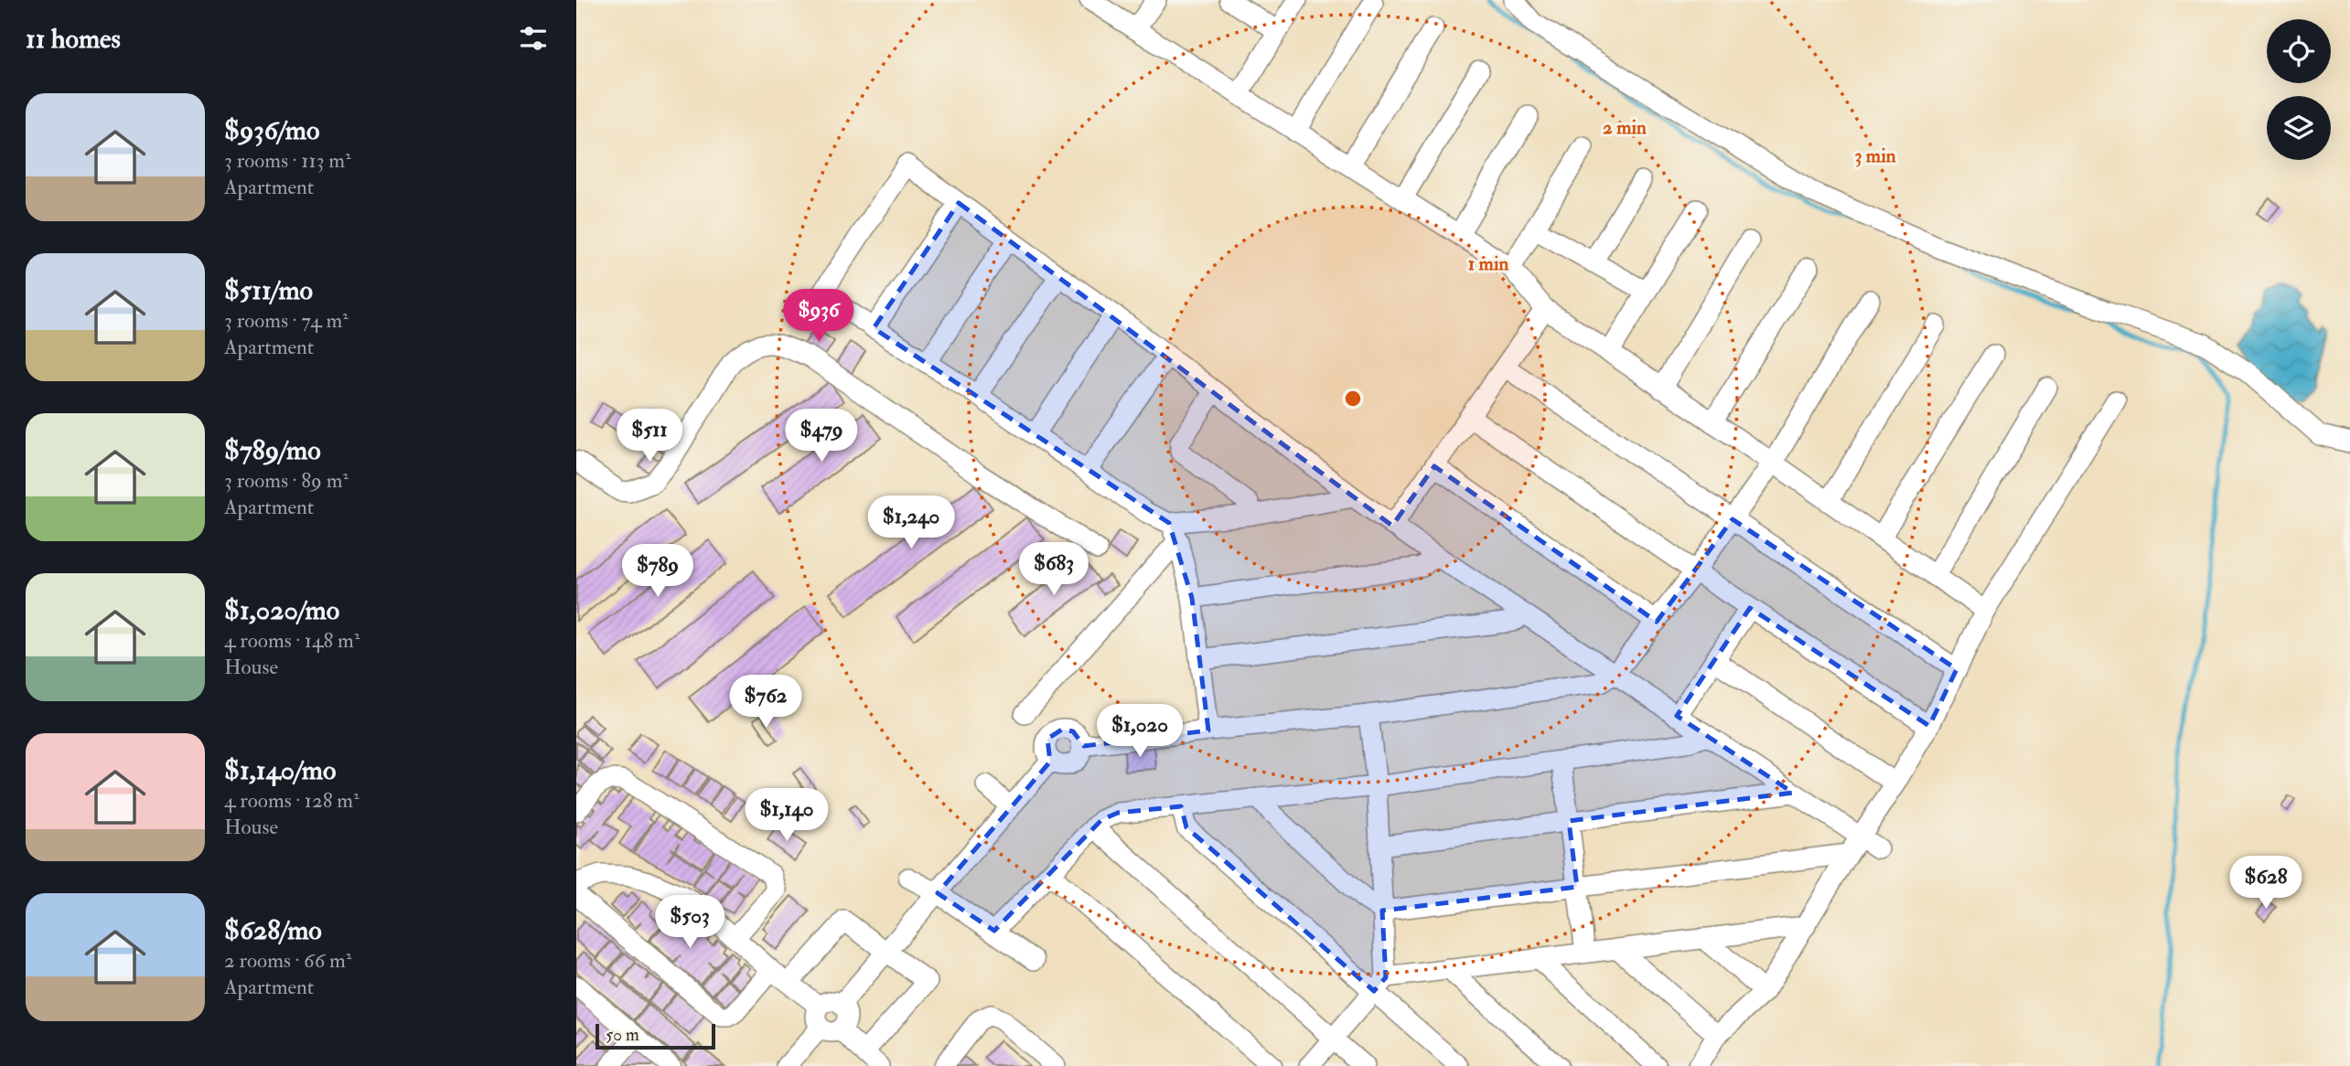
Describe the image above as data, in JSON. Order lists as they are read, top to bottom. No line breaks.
{"scale_bar":"50 m","page":{"heading":"11 homes","list":[{"name":"$936/mo","note":"3 rooms · 113 m² · Apartment"},{"name":"$511/mo","note":"3 rooms · 74 m² · Apartment"},{"name":"$789/mo","note":"3 rooms · 89 m² · Apartment"},{"name":"$1,020/mo","note":"4 rooms · 148 m² · House"},{"name":"$1,140/mo","note":"4 rooms · 128 m² · House"},{"name":"$628/mo","note":"2 rooms · 66 m² · Apartment"}],"price":["$936","$511","$479","$1,240","$683","$789","$762","$1,020","$1,140","$628","$503"],"scale":"50 m"},"rings":["2 min","3 min","1 min"]}
